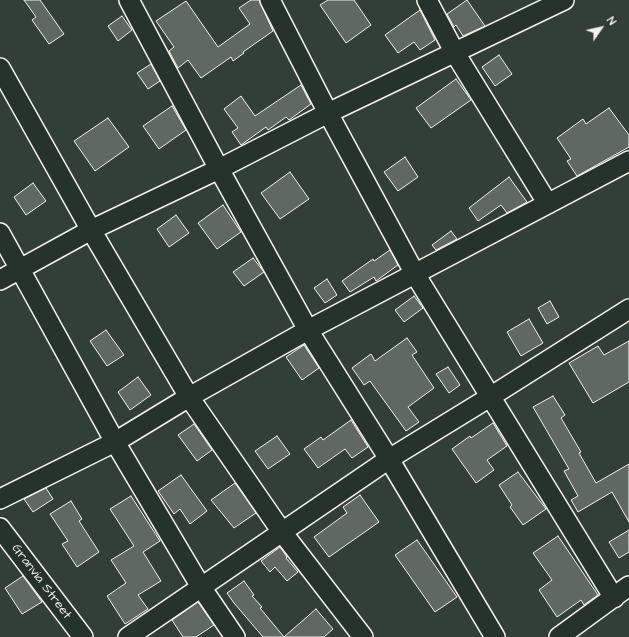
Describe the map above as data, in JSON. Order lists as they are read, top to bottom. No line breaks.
{"streets":{"street":["Granvia Street"]},"north":"top right"}
